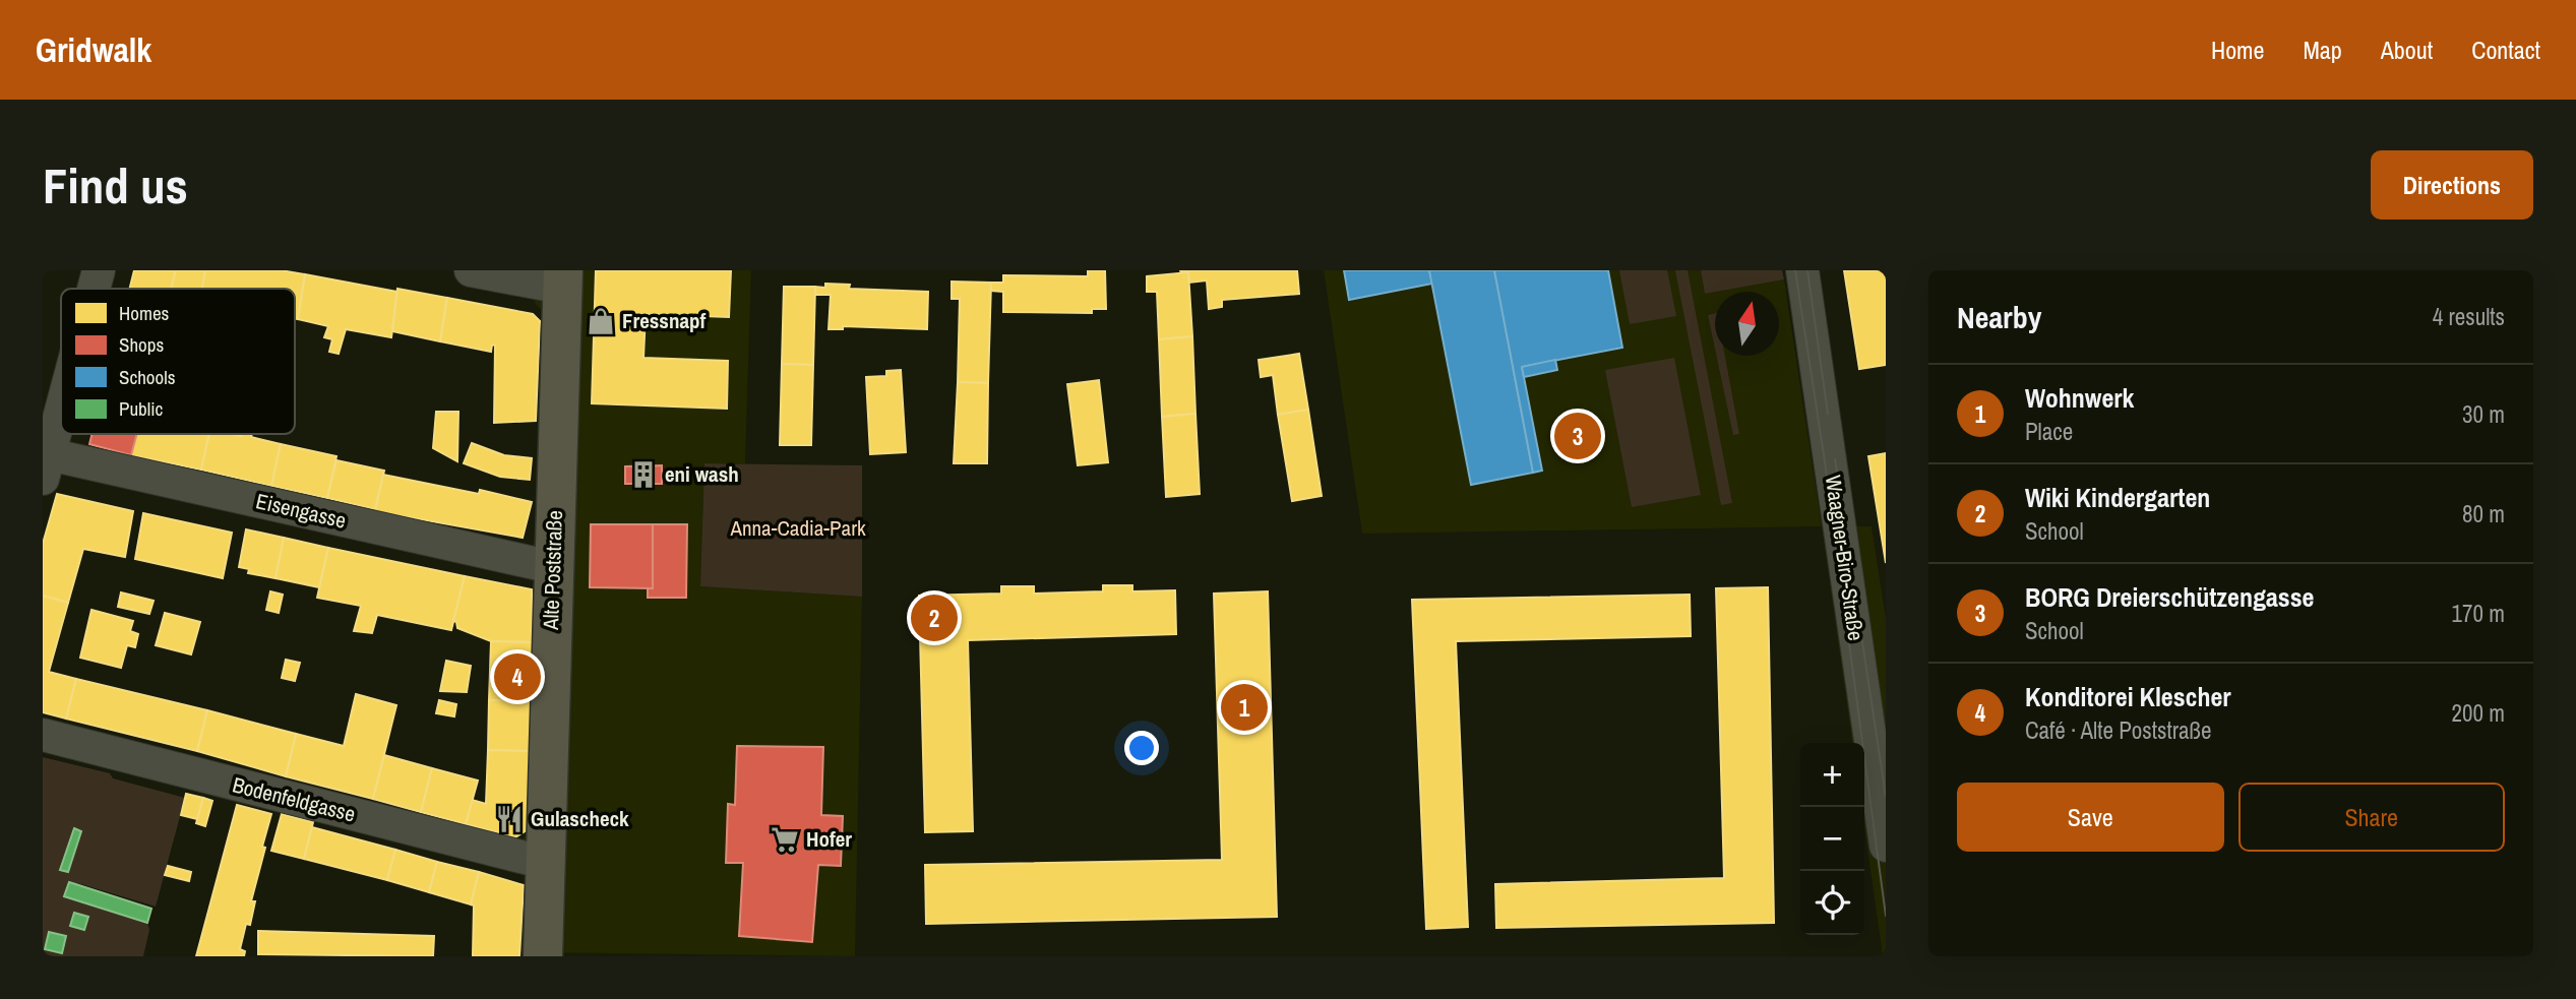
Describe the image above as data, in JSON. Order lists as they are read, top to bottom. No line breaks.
{"streets":{"main road":["Alte Poststraße"],"street":["Eisengasse","Waagner-Biro-Straße","Bodenfeldgasse"]},"crossings":[["Eisengasse","Alte Poststraße"],["Alte Poststraße","Bodenfeldgasse"]],"parks":["Anna-Cadia-Park"],"places":{"shop":["Fressnapf"],"building":["eni wash"],"restaurant":["Gulascheck"],"supermarket":["Hofer"]},"legend":["Homes","Shops","Schools","Public"],"north":"top","page":{"header":"Gridwalk","nav":["Home","Map","About","Contact"],"buttons":["Directions",["Save","Share"]],"title":"Find us","heading":["Nearby","4 results"],"list":[{"mark":"1","name":"Wohnwerk","note":"Place","value":"30 m"},{"mark":"2","name":"Wiki Kindergarten","note":"School","value":"80 m"},{"mark":"3","name":"BORG Dreierschützengasse","note":"School","value":"170 m"},{"mark":"4","name":"Konditorei Klescher","note":"Café · Alte Poststraße","value":"200 m"}],"pins":["3","2","4","1"],"map_buttons":["+","−"]}}
